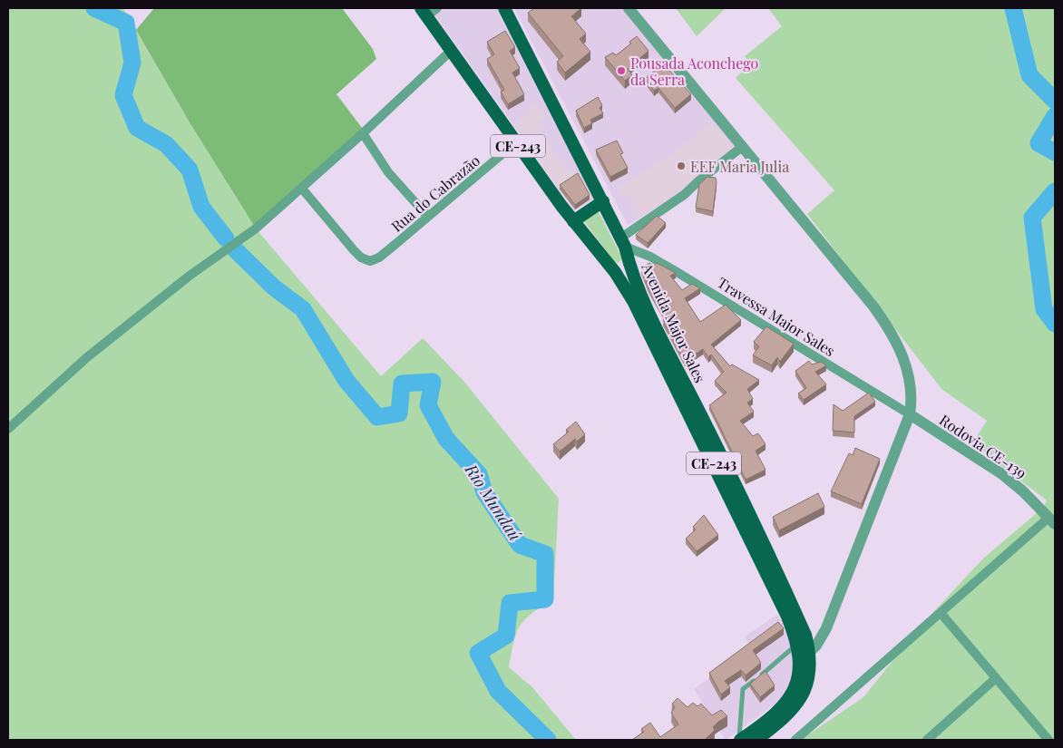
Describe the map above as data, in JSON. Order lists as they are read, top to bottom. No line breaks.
{"streets":{"main road":["CE-243","Avenida Major Sales"],"street":["Rua do Cabrazão","Travessa Major Sales","Rodovia CE-139"]},"crossings":[["CE-243","Rua do Cabrazão"],["CE-243","Avenida Major Sales"],["Travessa Major Sales","Avenida Major Sales"],["Travessa Major Sales","Rodovia CE-139"]],"water":["Rio Mundaú"],"places":["Pousada Aconchego da Serra","EEF Maria Julia"]}
